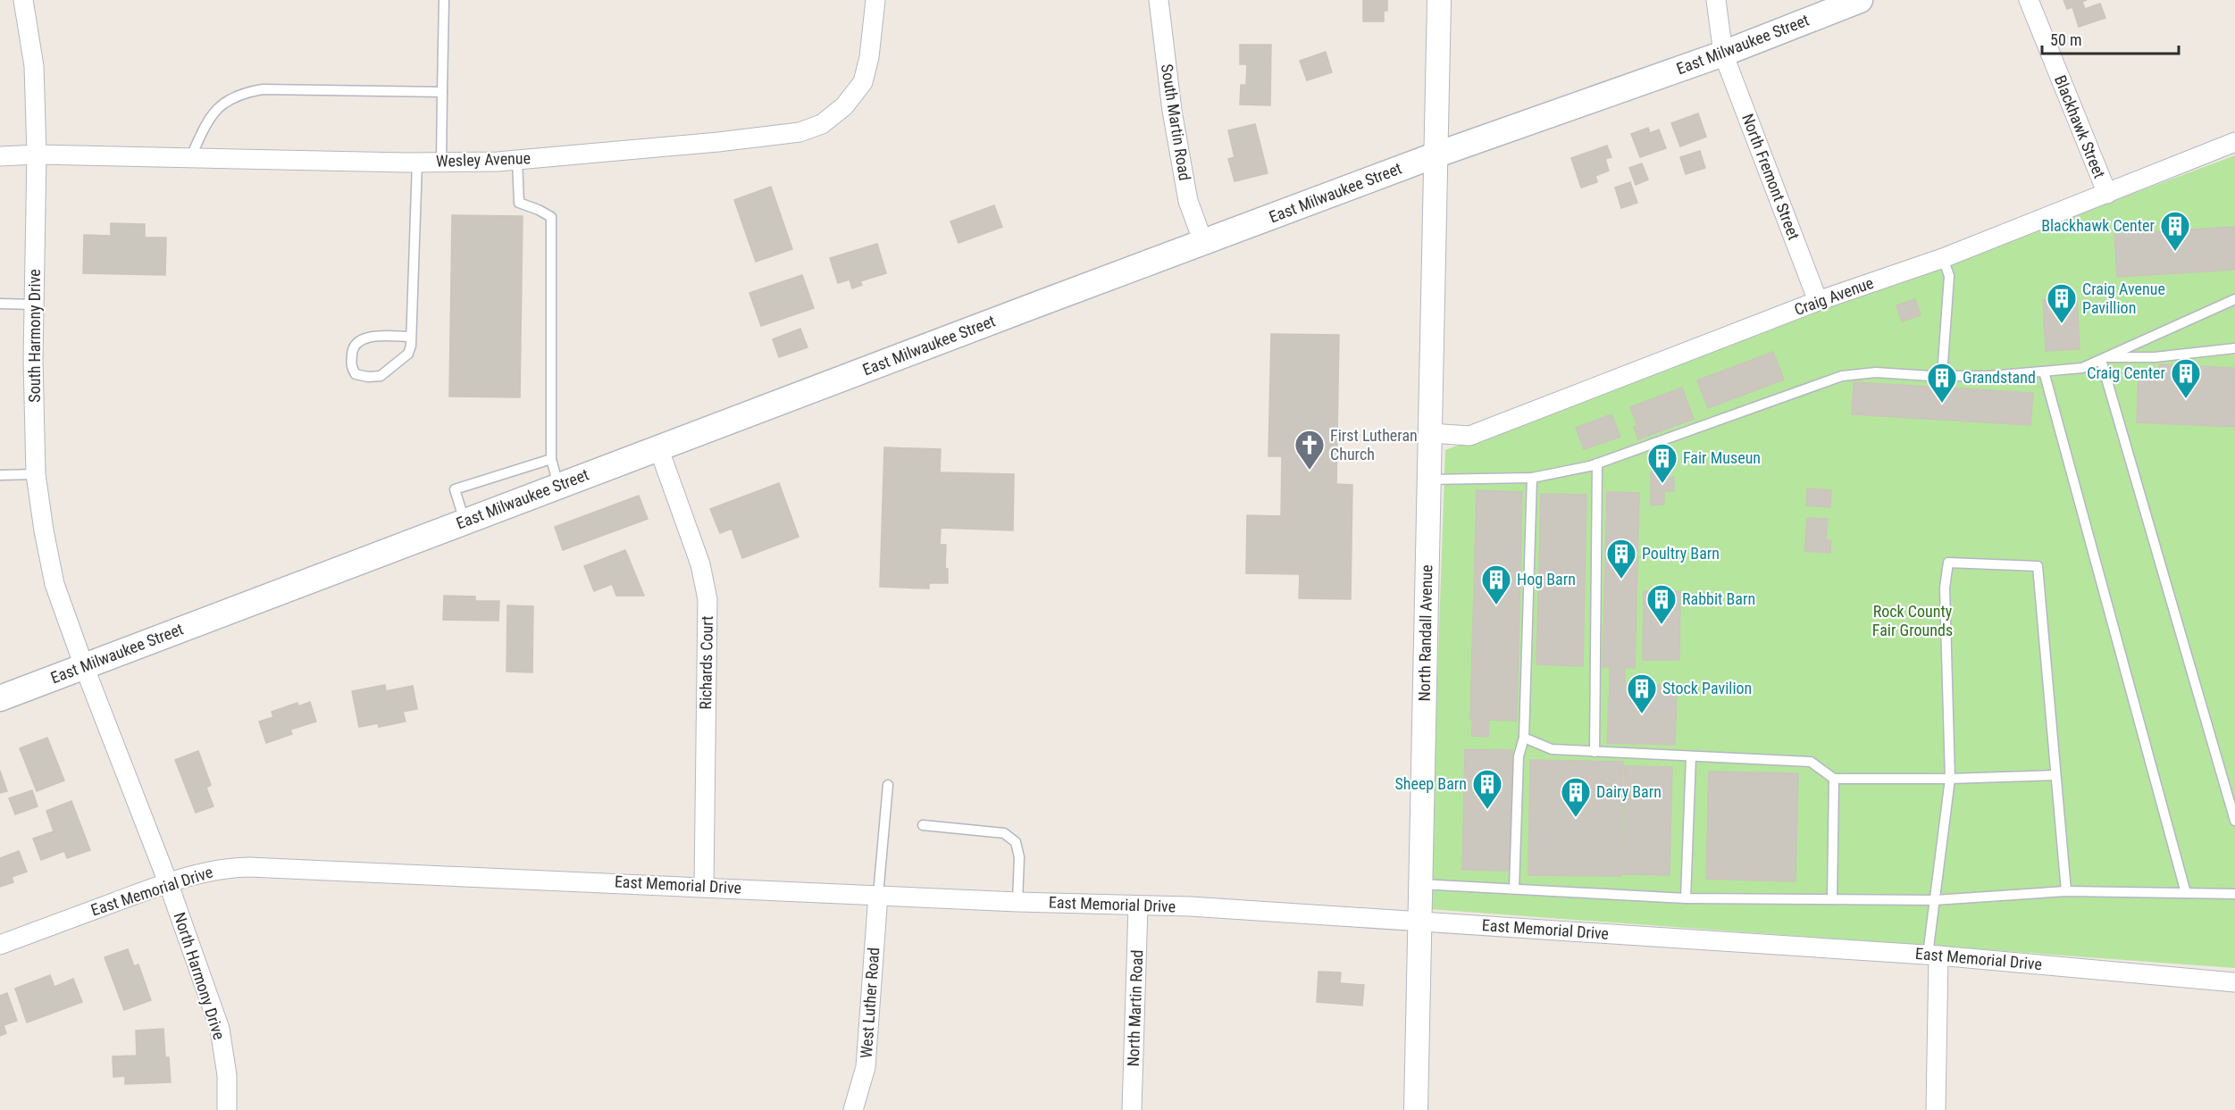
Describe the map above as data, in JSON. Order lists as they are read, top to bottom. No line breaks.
{"streets":{"main road":["East Milwaukee Street"],"street":["South Martin Road","Blackhawk Street","Wesley Avenue","North Fremont Street","Craig Avenue","South Harmony Drive","North Randall Avenue","Richards Court","East Memorial Drive","North Harmony Drive","West Luther Road","North Martin Road"]},"crossings":[["East Milwaukee Street","South Martin Road"],["East Milwaukee Street","North Fremont Street"],["East Milwaukee Street","South Harmony Drive"],["East Milwaukee Street","North Randall Avenue"],["East Milwaukee Street","Richards Court"],["East Milwaukee Street","North Harmony Drive"],["Blackhawk Street","Craig Avenue"],["Wesley Avenue","South Harmony Drive"],["North Fremont Street","Craig Avenue"],["Craig Avenue","North Randall Avenue"],["South Harmony Drive","North Harmony Drive"],["North Randall Avenue","East Memorial Drive"],["Richards Court","East Memorial Drive"],["East Memorial Drive","North Harmony Drive"],["East Memorial Drive","West Luther Road"],["East Memorial Drive","North Martin Road"]],"parks":["Rock County Fair Grounds"],"places":{"building":["Blackhawk Center","Craig Avenue Pavillion","Craig Center","Grandstand","Fair Museun","Poultry Barn","Hog Barn","Rabbit Barn","Stock Pavilion","Sheep Barn","Dairy Barn"],"church":["First Lutheran Church"]},"scale_bar":"50 m"}
